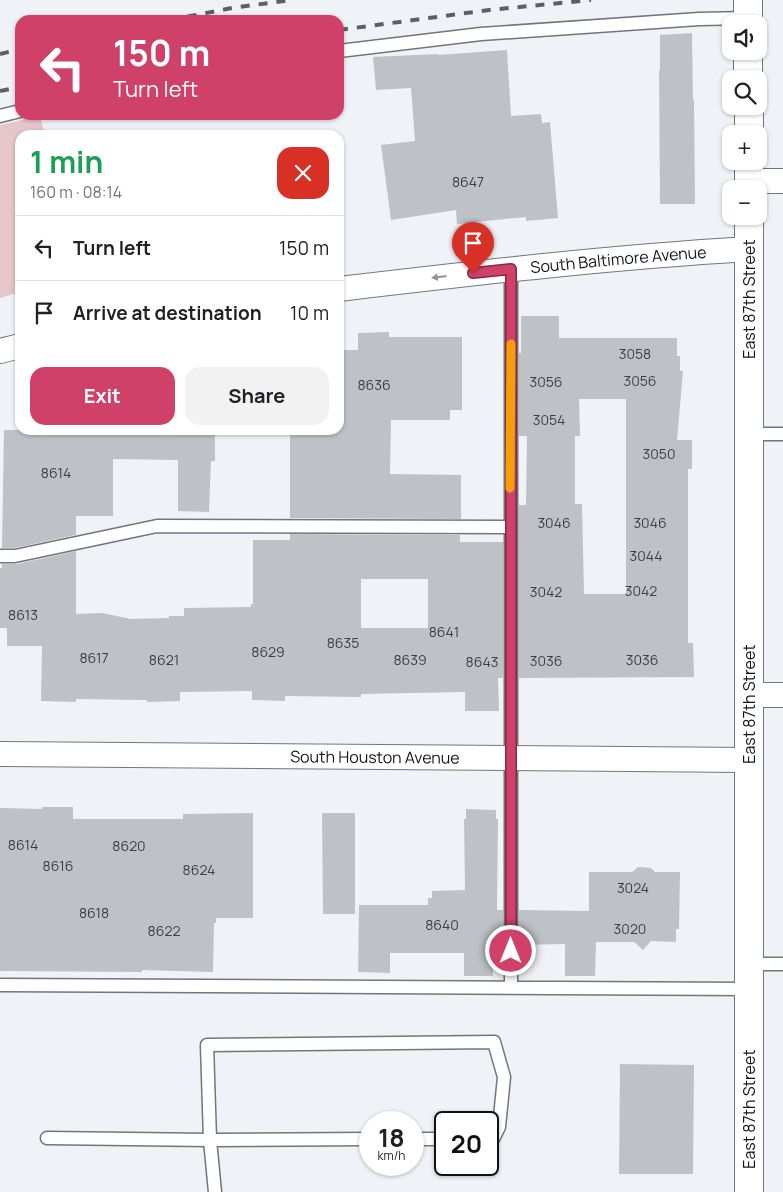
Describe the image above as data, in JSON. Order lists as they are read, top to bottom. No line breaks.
{"streets":{"main road":["East 87th Street"],"street":["South Baltimore Avenue","South Houston Avenue"]},"crossings":[["South Baltimore Avenue","East 87th Street"],["East 87th Street","South Houston Avenue"]],"one_way":["South Baltimore Avenue"],"house_numbers":["8647","3058","3056","3056","8636","3054","3050","8614","3046","3046","3044","3042","3042","8613","8641","8635","8629","8617","8621","8639","3036","3036","8643","8614","8620","8616","8624","3024","8618","8640","3020","8622"],"page":{"map_buttons":["+","−"],"turn":["150 m","Turn left"],"heading":["1 min","160 m · 08:14"],"list":[{"name":"Turn left","value":"150 m"},{"name":"Arrive at destination","value":"10 m"}],"buttons":["Exit","Share"],"speed":"18 km/h","limit":"20"}}
